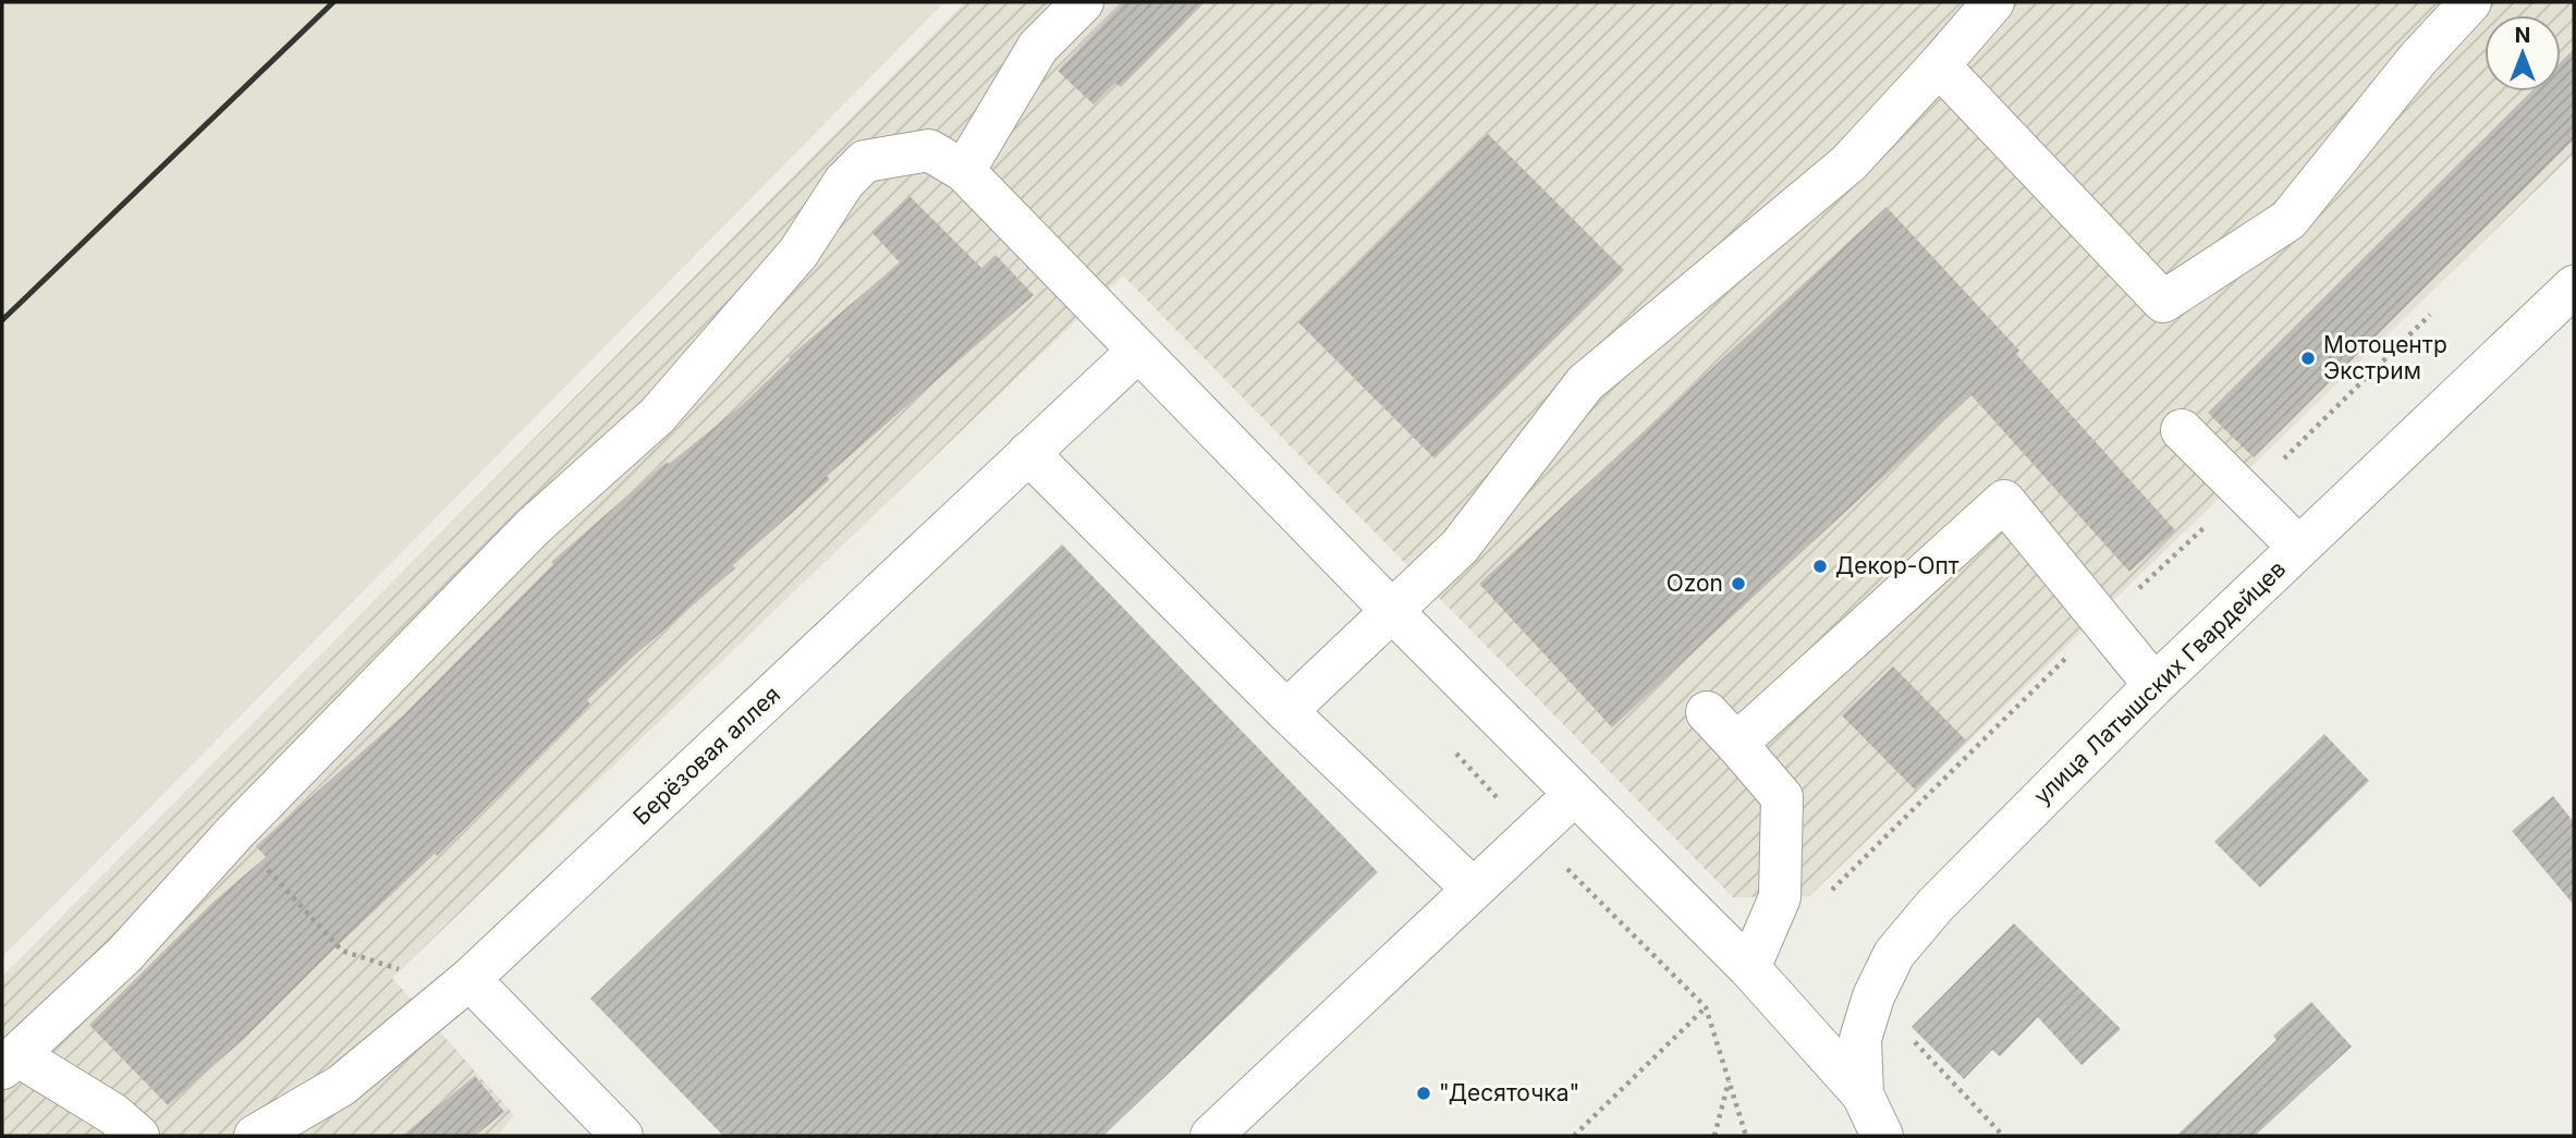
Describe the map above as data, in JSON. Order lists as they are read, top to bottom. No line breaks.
{"streets":{"street":["улица Латышских Гвардейцев","Берёзовая аллея"]},"places":["Мотоцентр Экстрим","Декор-Опт","Ozon","\"Десяточка\""],"north":"top"}
